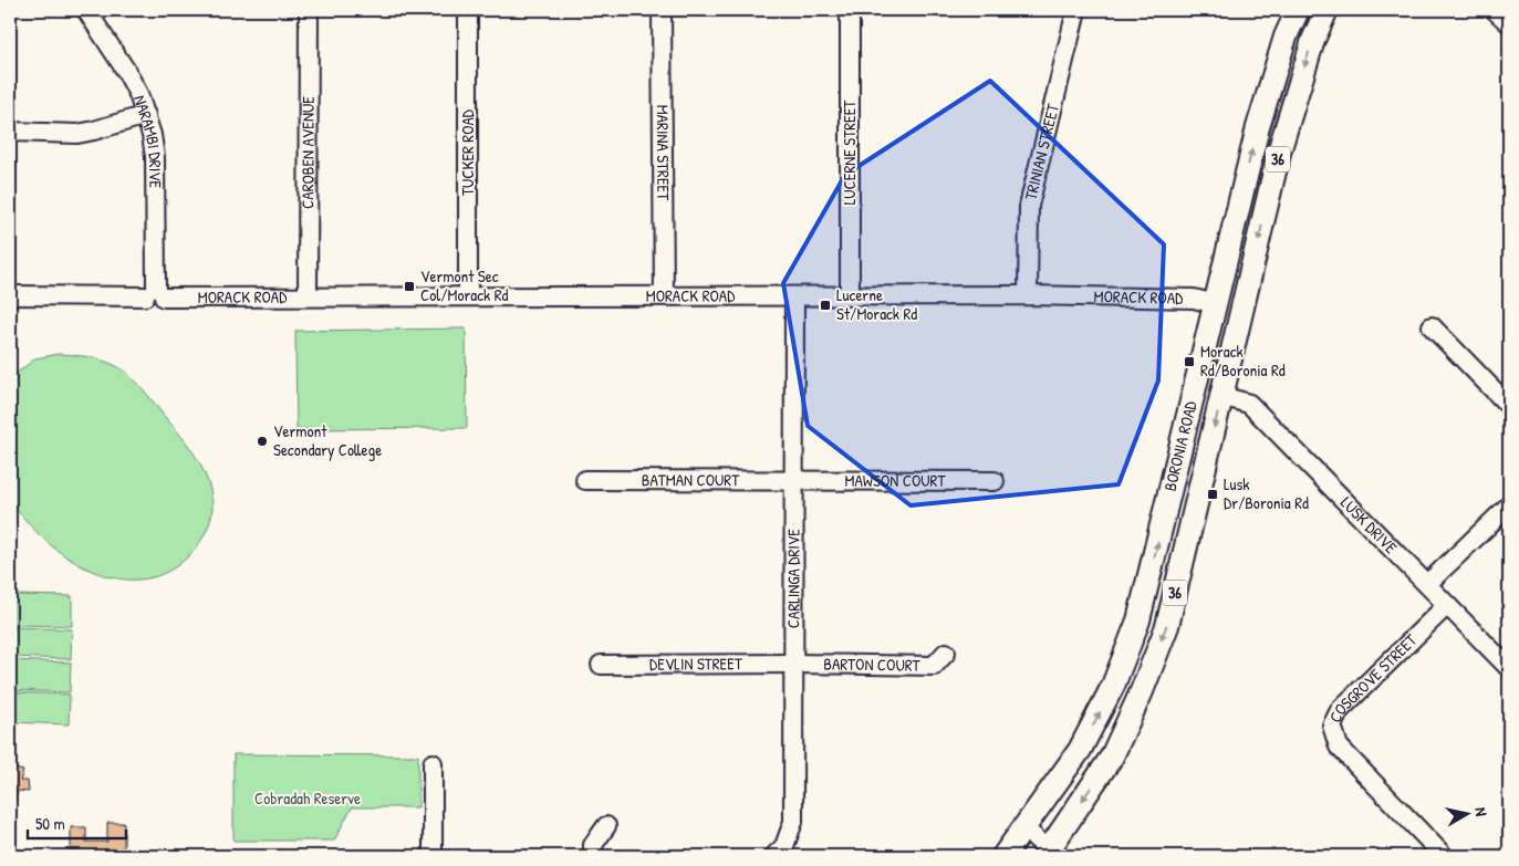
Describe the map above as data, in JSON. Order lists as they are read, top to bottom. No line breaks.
{"streets":{"main road":["36","BORONIA ROAD"],"street":["NARAMBI DRIVE","TRINIAN STREET","CAROBEN AVENUE","TUCKER ROAD","MARINA STREET","LUCERNE STREET","MORACK ROAD","BATMAN COURT","MAWSON COURT","LUSK DRIVE","CARLINGA DRIVE","DEVLIN STREET","BARTON COURT","COSGROVE STREET"]},"crossings":[["NARAMBI DRIVE","MORACK ROAD"],["TRINIAN STREET","MORACK ROAD"],["CAROBEN AVENUE","MORACK ROAD"],["TUCKER ROAD","MORACK ROAD"],["MARINA STREET","MORACK ROAD"],["LUCERNE STREET","MORACK ROAD"],["MORACK ROAD","BORONIA ROAD"],["MORACK ROAD","CARLINGA DRIVE"],["BORONIA ROAD","LUSK DRIVE"],["BATMAN COURT","MAWSON COURT"],["BATMAN COURT","CARLINGA DRIVE"],["MAWSON COURT","CARLINGA DRIVE"],["LUSK DRIVE","COSGROVE STREET"],["CARLINGA DRIVE","DEVLIN STREET"],["CARLINGA DRIVE","BARTON COURT"],["DEVLIN STREET","BARTON COURT"]],"parks":["Cobradah Reserve"],"places":{"transit":["Vermont Sec Col/Morack Rd","Lucerne St/Morack Rd","Morack Rd/Boronia Rd","Lusk Dr/Boronia Rd"],"other":["Vermont Secondary College"]},"scale_bar":"50 m","north":"right"}
